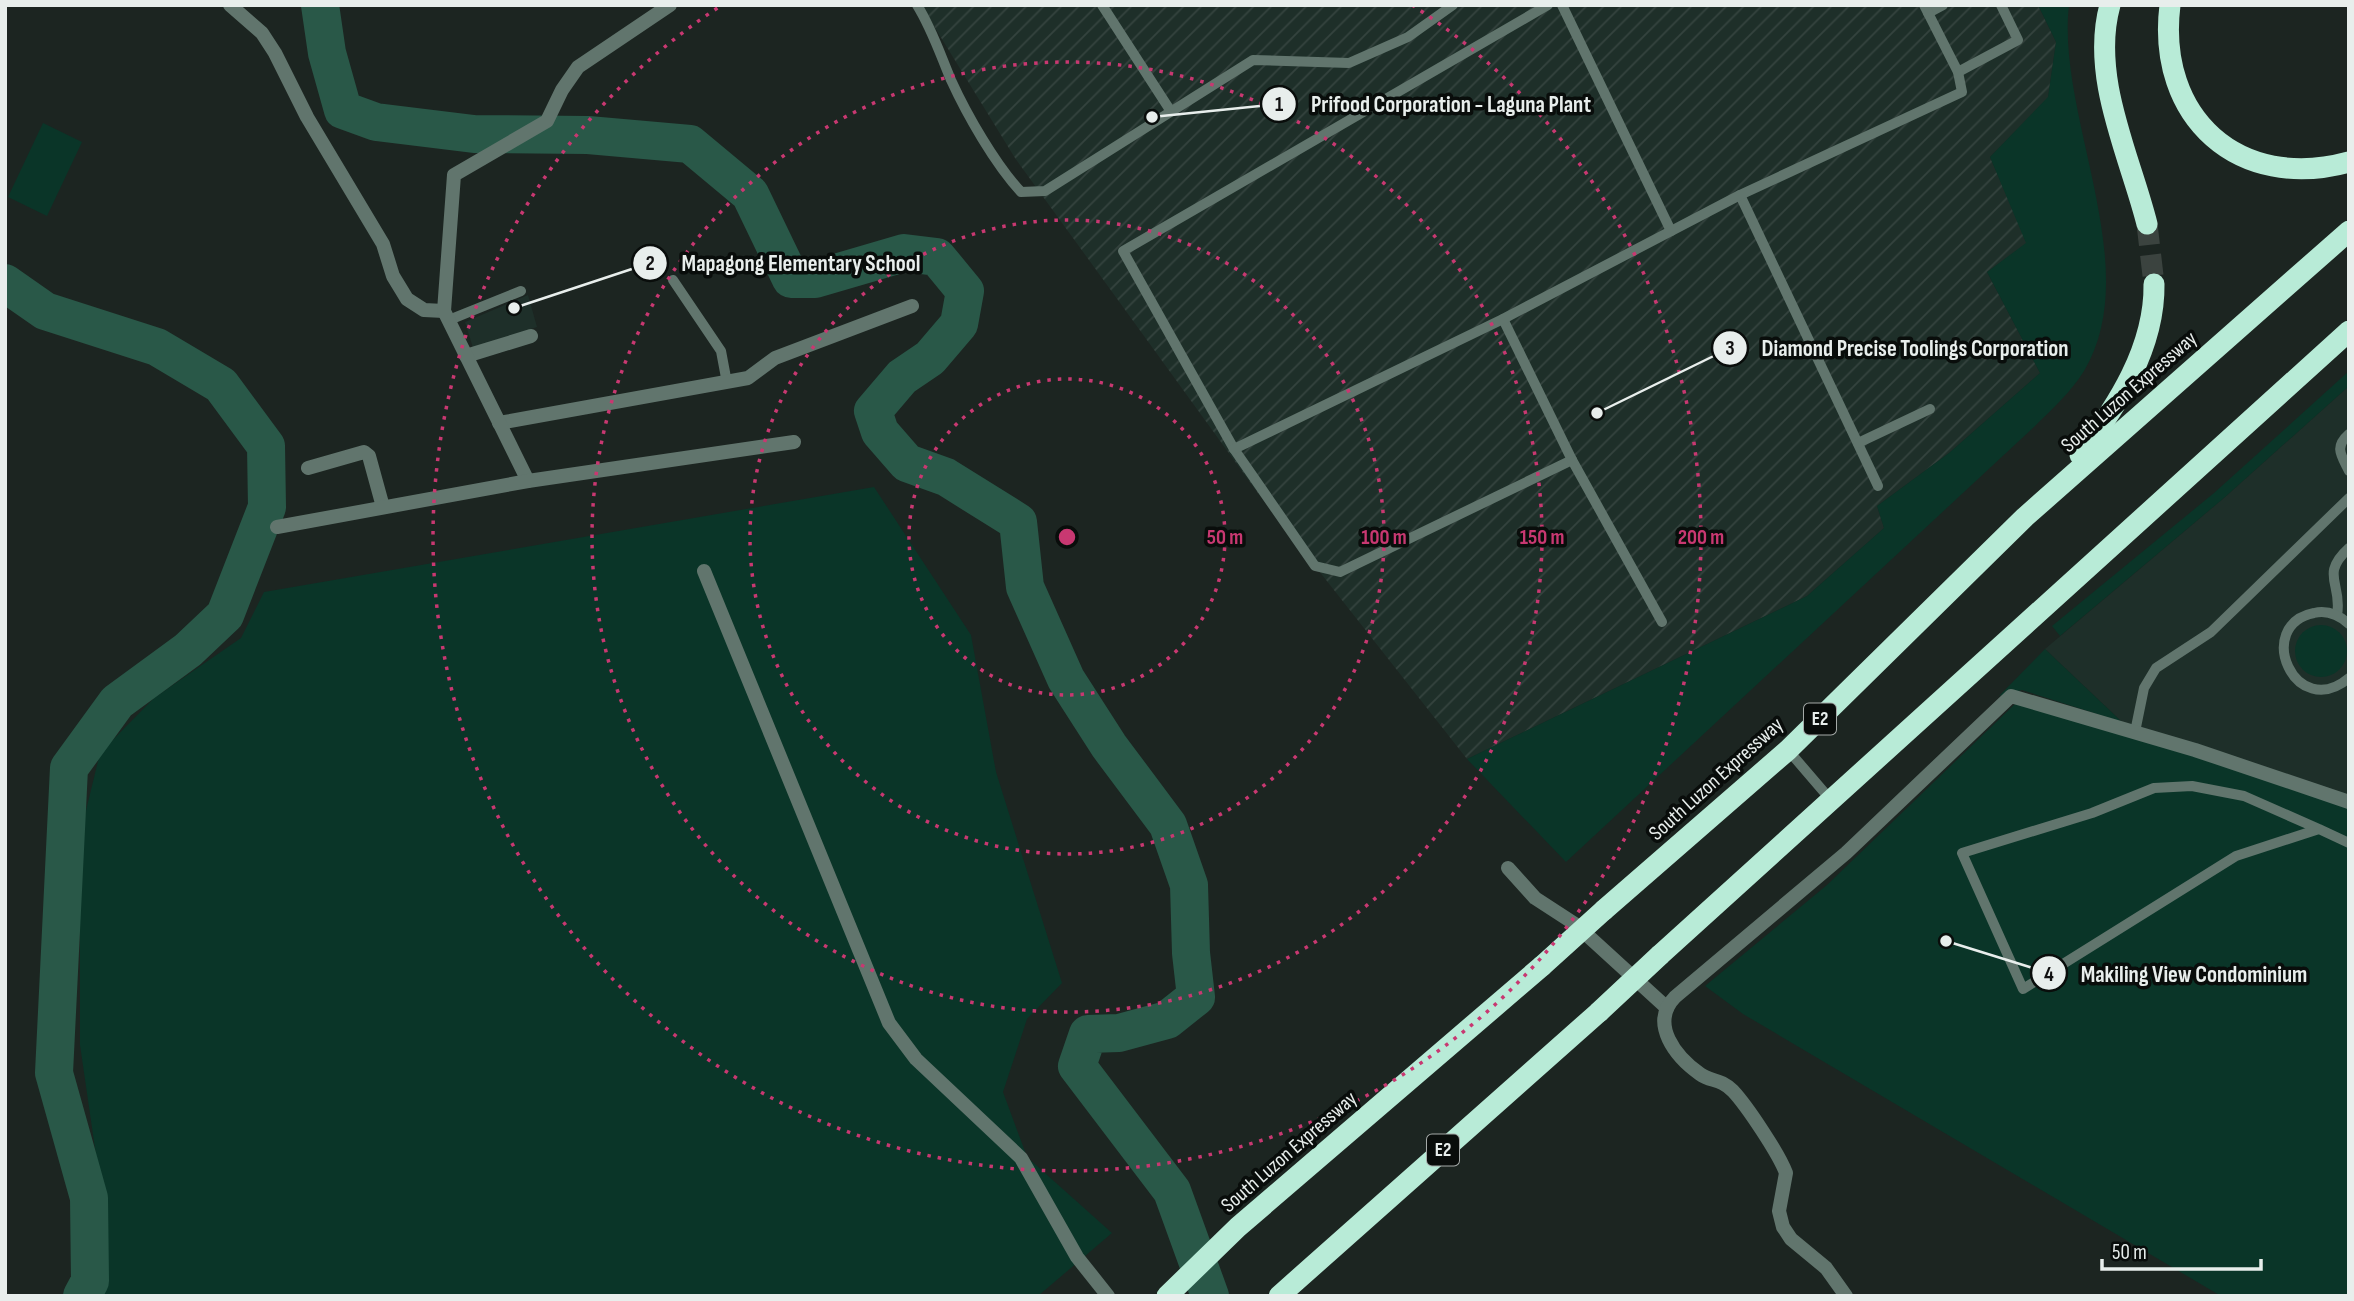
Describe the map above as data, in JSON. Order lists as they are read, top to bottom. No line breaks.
{"streets":{"highway":["South Luzon Expressway","E2"]},"places":["Prifood Corporation - Laguna Plant","Mapagong Elementary School","Diamond Precise Toolings Corporation","Makiling View Condominium"],"scale_bar":"50 m","rings":["50 m","100 m","150 m","200 m"]}
